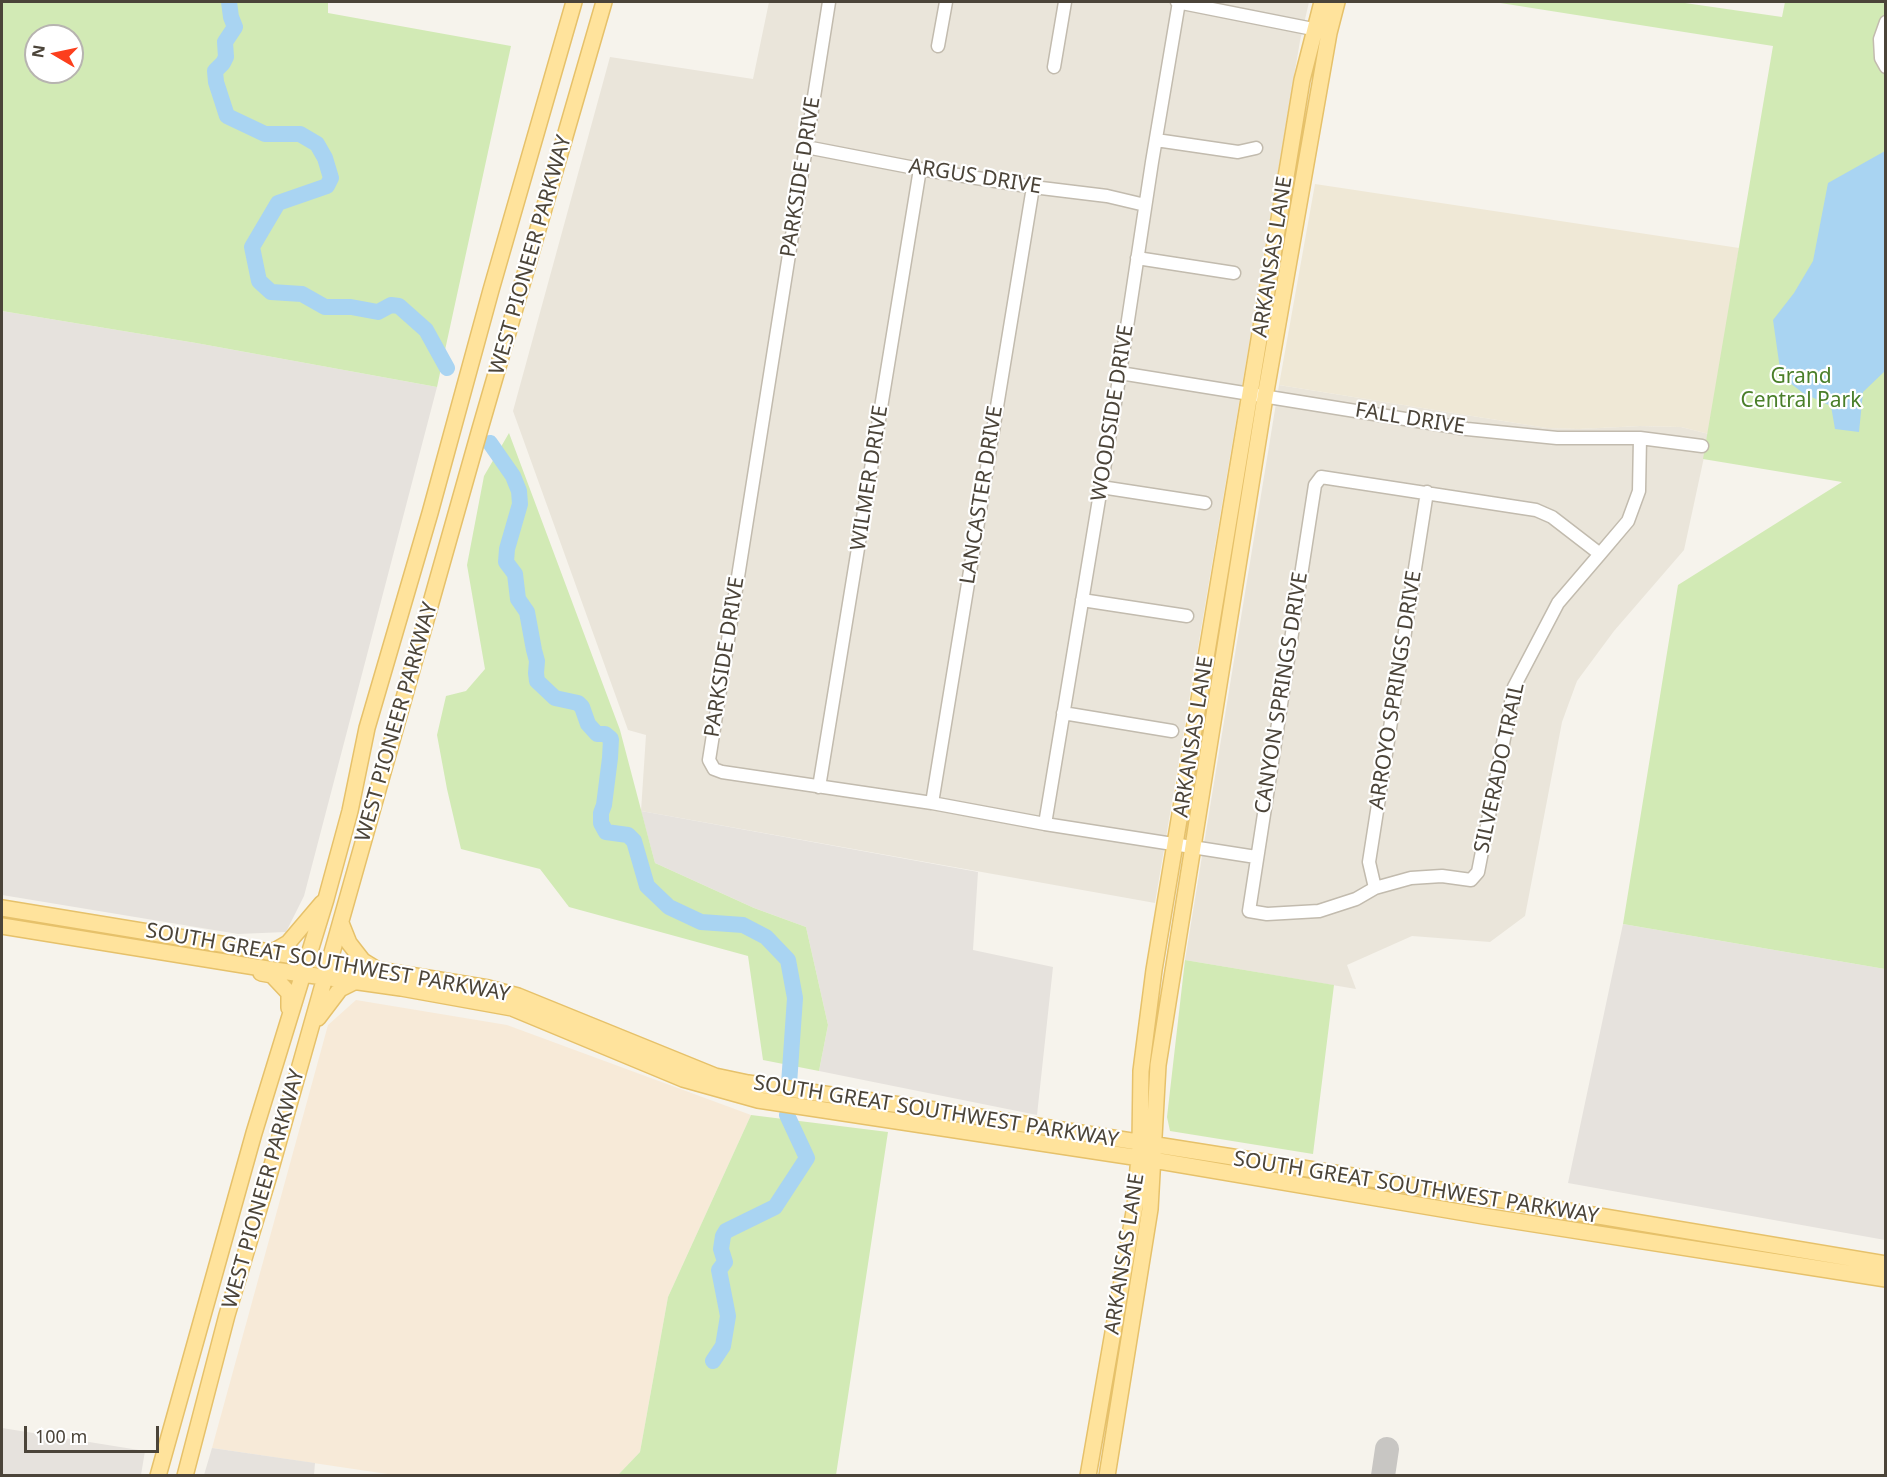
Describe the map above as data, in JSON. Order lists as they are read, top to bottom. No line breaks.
{"streets":{"main road":["WEST PIONEER PARKWAY","ARKANSAS LANE","SOUTH GREAT SOUTHWEST PARKWAY"],"street":["PARKSIDE DRIVE","ARGUS DRIVE","WOODSIDE DRIVE","FALL DRIVE","WILMER DRIVE","LANCASTER DRIVE","ARROYO SPRINGS DRIVE","CANYON SPRINGS DRIVE","SILVERADO TRAIL"]},"crossings":[["PARKSIDE DRIVE","ARGUS DRIVE"],["PARKSIDE DRIVE","ARKANSAS LANE"],["PARKSIDE DRIVE","WOODSIDE DRIVE"],["PARKSIDE DRIVE","WILMER DRIVE"],["PARKSIDE DRIVE","LANCASTER DRIVE"],["PARKSIDE DRIVE","CANYON SPRINGS DRIVE"],["ARGUS DRIVE","WOODSIDE DRIVE"],["ARGUS DRIVE","WILMER DRIVE"],["ARGUS DRIVE","LANCASTER DRIVE"],["WEST PIONEER PARKWAY","SOUTH GREAT SOUTHWEST PARKWAY"],["ARKANSAS LANE","FALL DRIVE"],["ARKANSAS LANE","SOUTH GREAT SOUTHWEST PARKWAY"],["WOODSIDE DRIVE","FALL DRIVE"],["FALL DRIVE","SILVERADO TRAIL"],["ARROYO SPRINGS DRIVE","CANYON SPRINGS DRIVE"],["ARROYO SPRINGS DRIVE","SILVERADO TRAIL"],["CANYON SPRINGS DRIVE","SILVERADO TRAIL"]],"parks":["Grand Central Park"],"scale_bar":"100 m","north":"left"}
